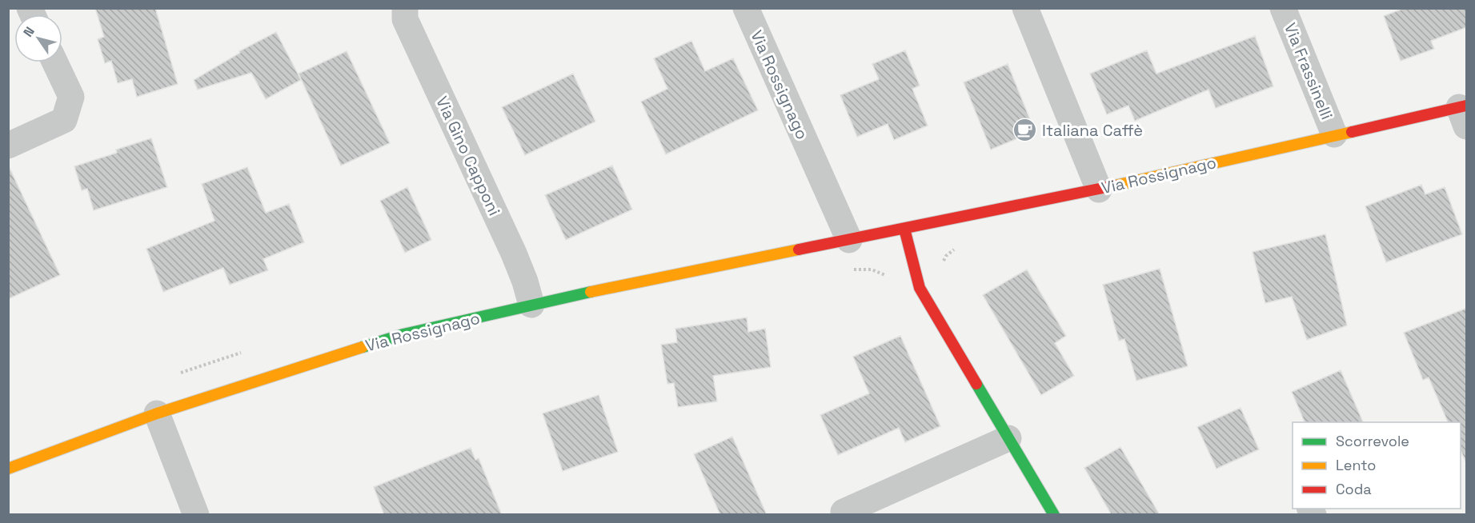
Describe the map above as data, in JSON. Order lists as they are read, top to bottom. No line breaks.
{"streets":{"street":["Via Frassinelli","Via Rossignago","Via Gino Capponi"]},"crossings":[["Via Frassinelli","Via Rossignago"],["Via Rossignago","Via Gino Capponi"]],"places":{"cafe":["Italiana Caffè"]},"legend":["Scorrevole","Lento","Coda"],"north":"top left"}
